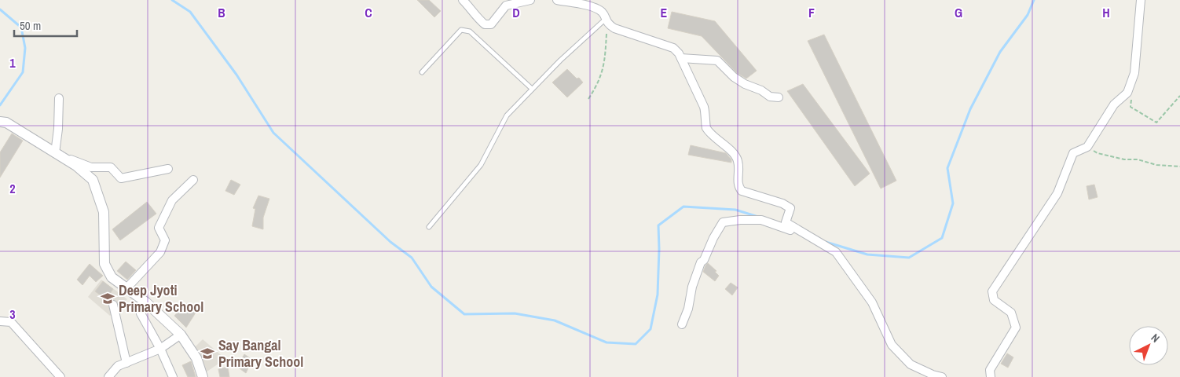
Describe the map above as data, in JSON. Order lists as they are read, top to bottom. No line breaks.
{"places":{"school or university":["Deep Jyoti Primary School","Say Bangal Primary School"]},"scale_bar":"50 m","north":"top right","grid":{"columns":["B","C","D","E","F","G","H"],"rows":["1","2","3"]}}
